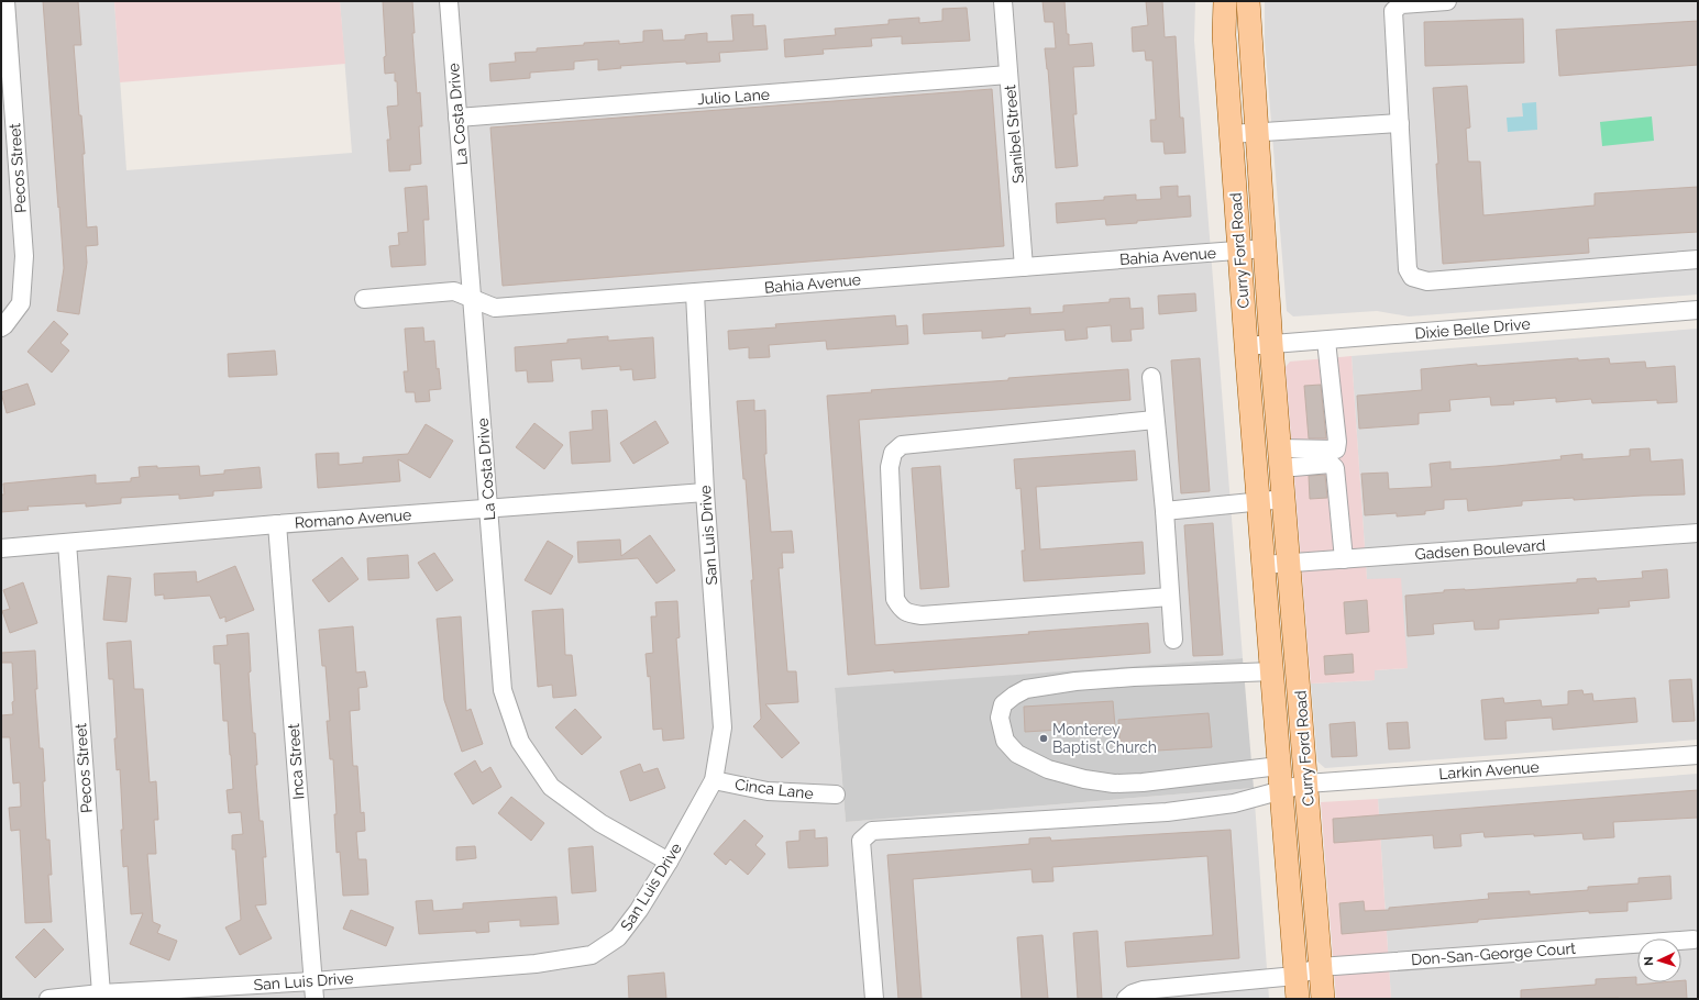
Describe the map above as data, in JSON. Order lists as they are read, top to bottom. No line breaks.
{"streets":{"main road":["Curry Ford Road"],"street":["Julio Lane","La Costa Drive","Sanibel Street","Pecos Street","Bahia Avenue","Dixie Belle Drive","Romano Avenue","San Luis Drive","Gadsen Boulevard","Inca Street","Larkin Avenue","Cinca Lane","Don-San-George Court"]},"crossings":[["Julio Lane","La Costa Drive"],["Julio Lane","Sanibel Street"],["La Costa Drive","Bahia Avenue"],["La Costa Drive","Romano Avenue"],["La Costa Drive","San Luis Drive"],["Sanibel Street","Bahia Avenue"],["Pecos Street","Romano Avenue"],["Pecos Street","San Luis Drive"],["Curry Ford Road","Bahia Avenue"],["Curry Ford Road","Dixie Belle Drive"],["Curry Ford Road","Gadsen Boulevard"],["Curry Ford Road","Larkin Avenue"],["Curry Ford Road","Don-San-George Court"],["Bahia Avenue","San Luis Drive"],["Romano Avenue","San Luis Drive"],["Romano Avenue","Inca Street"],["San Luis Drive","Inca Street"],["San Luis Drive","Cinca Lane"]],"places":["Monterey Baptist Church"],"north":"left"}
